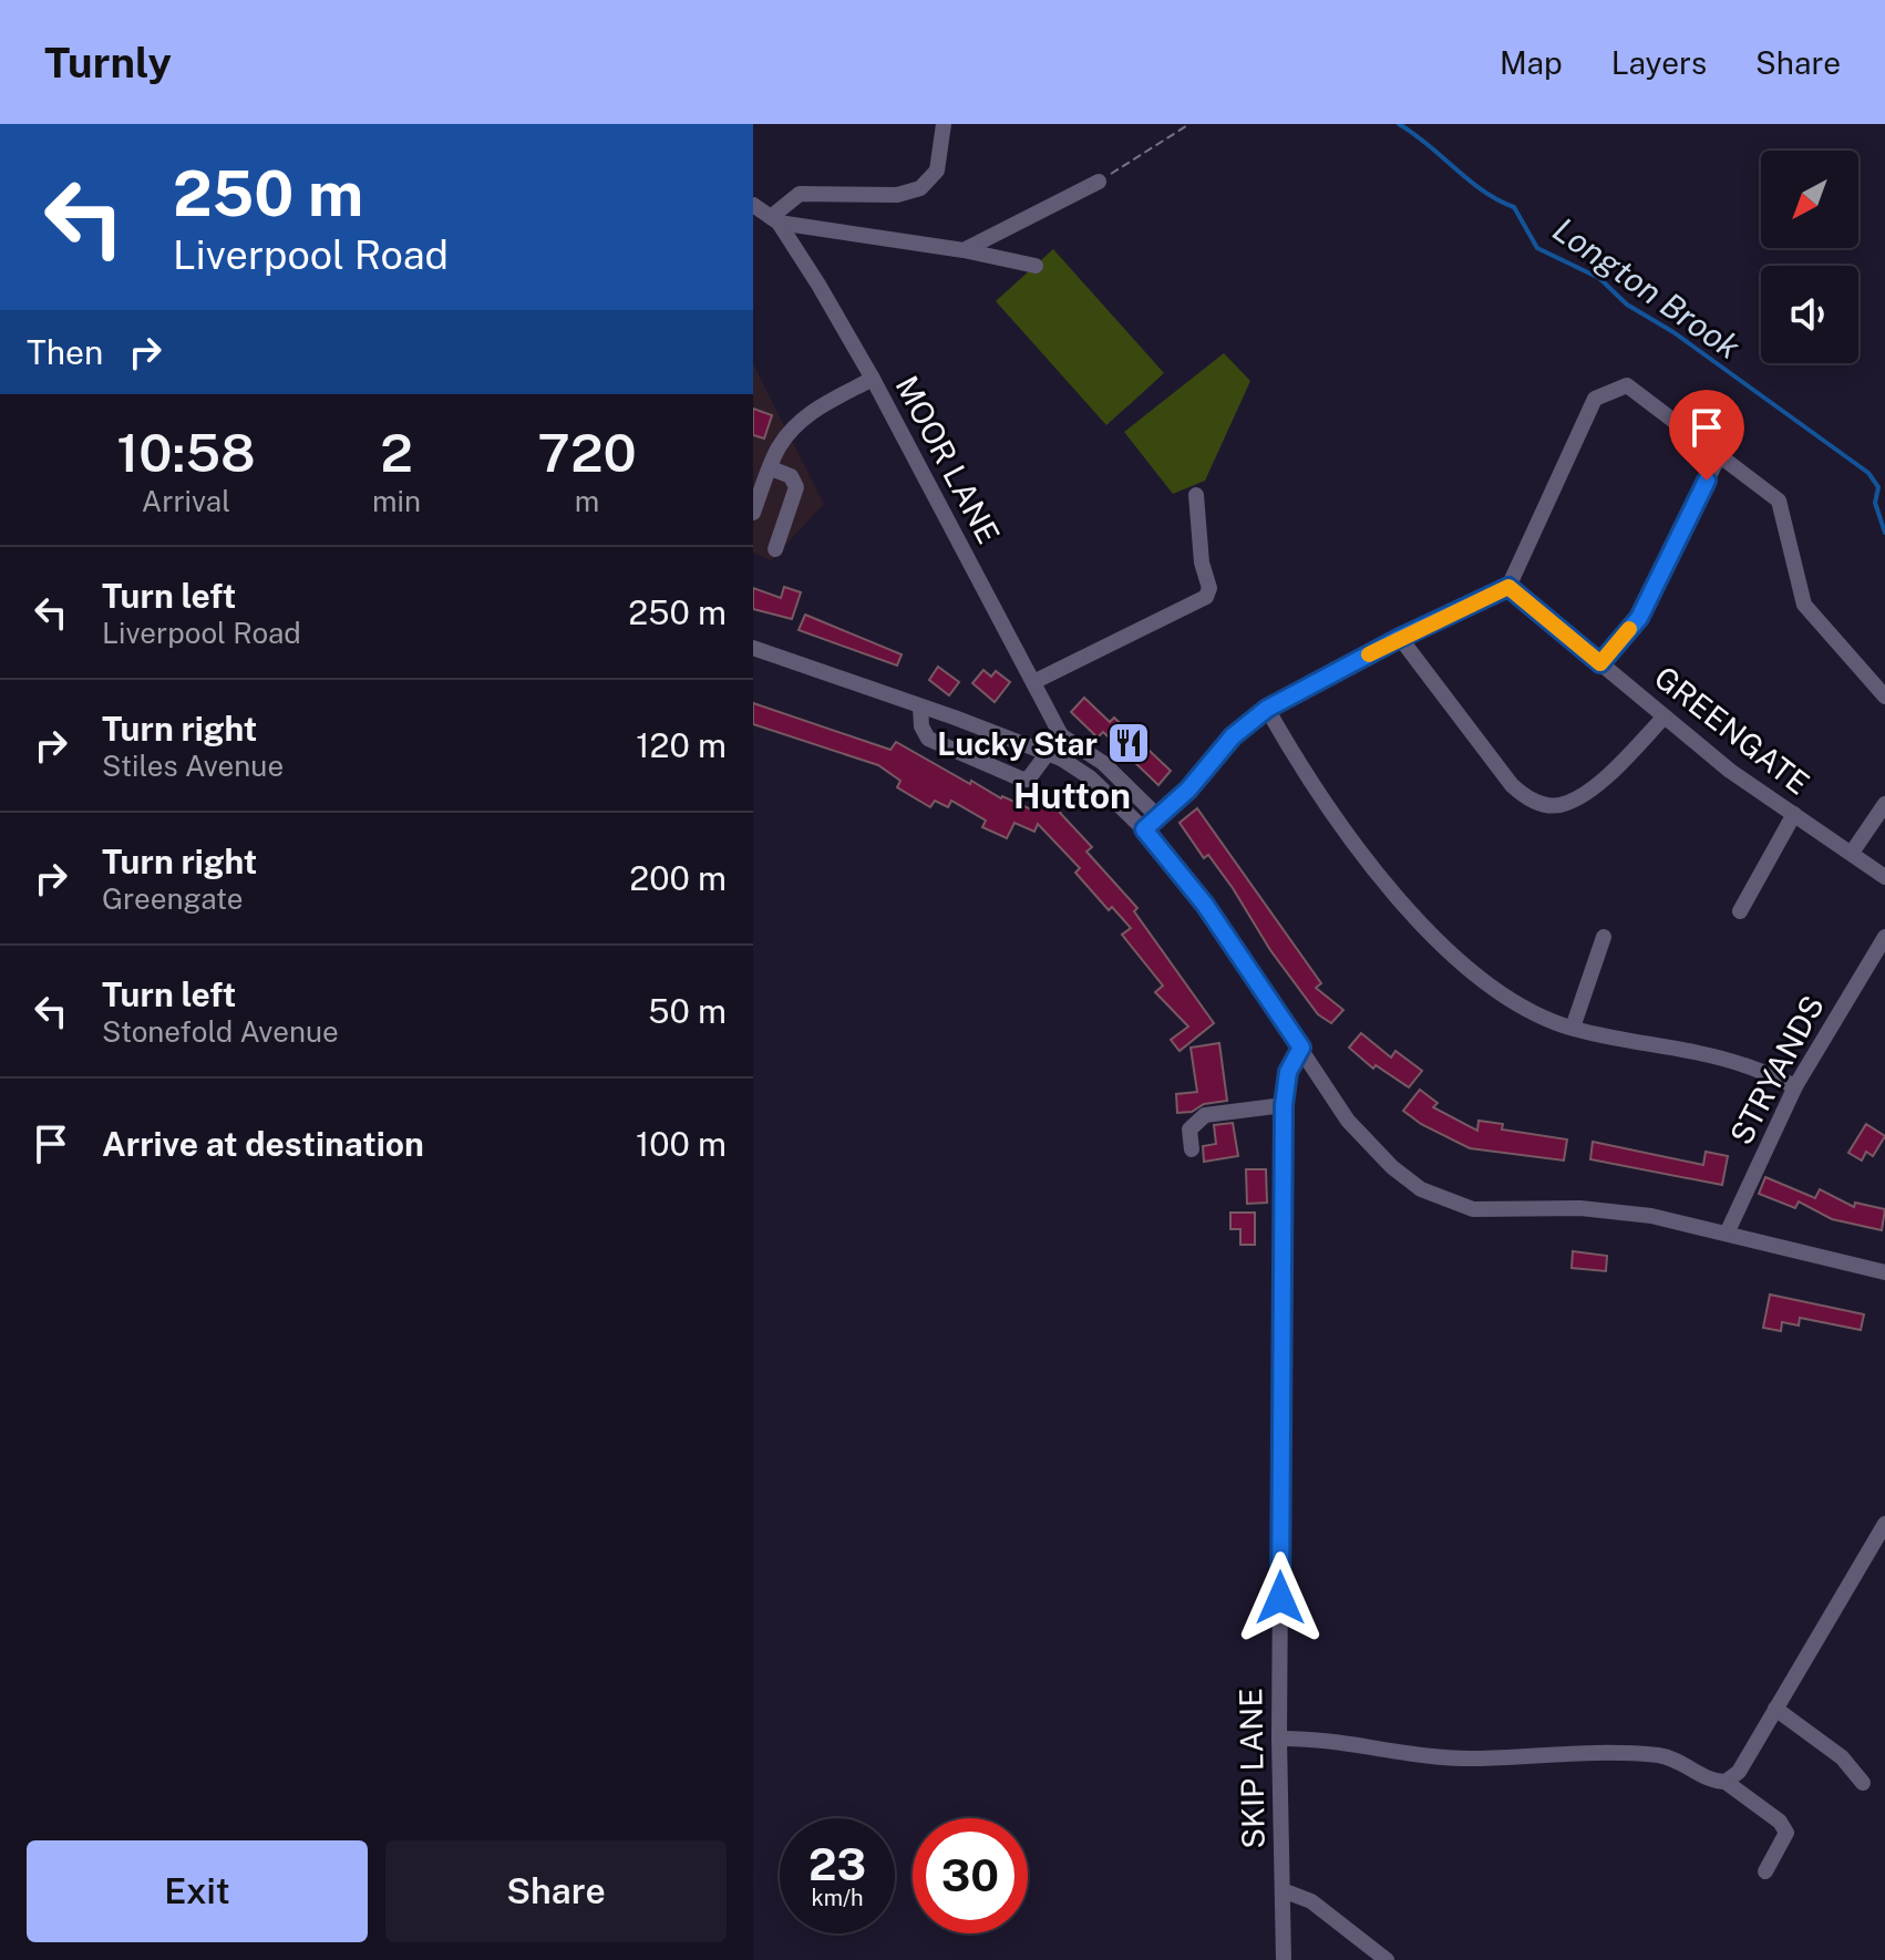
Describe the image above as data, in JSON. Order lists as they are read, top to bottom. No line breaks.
{"streets":{"street":["MOOR LANE","GREENGATE","STRYANDS","SKIP LANE"]},"districts":["Hutton"],"water":["Longton Brook"],"places":{"restaurant":["Lucky Star"]},"north":"bottom left","page":{"header":"Turnly","nav":["Map","Layers","Share"],"turn":["250 m","Liverpool Road"],"then":"Then","eta":["10:58","Arrival","2","min","720","m"],"list":[{"name":"Turn left","note":"Liverpool Road","value":"250 m"},{"name":"Turn right","note":"Stiles Avenue","value":"120 m"},{"name":"Turn right","note":"Greengate","value":"200 m"},{"name":"Turn left","note":"Stonefold Avenue","value":"50 m"},{"name":"Arrive at destination","value":"100 m"}],"speed":"23 km/h","limit":"30","buttons":["Exit","Share"]}}
